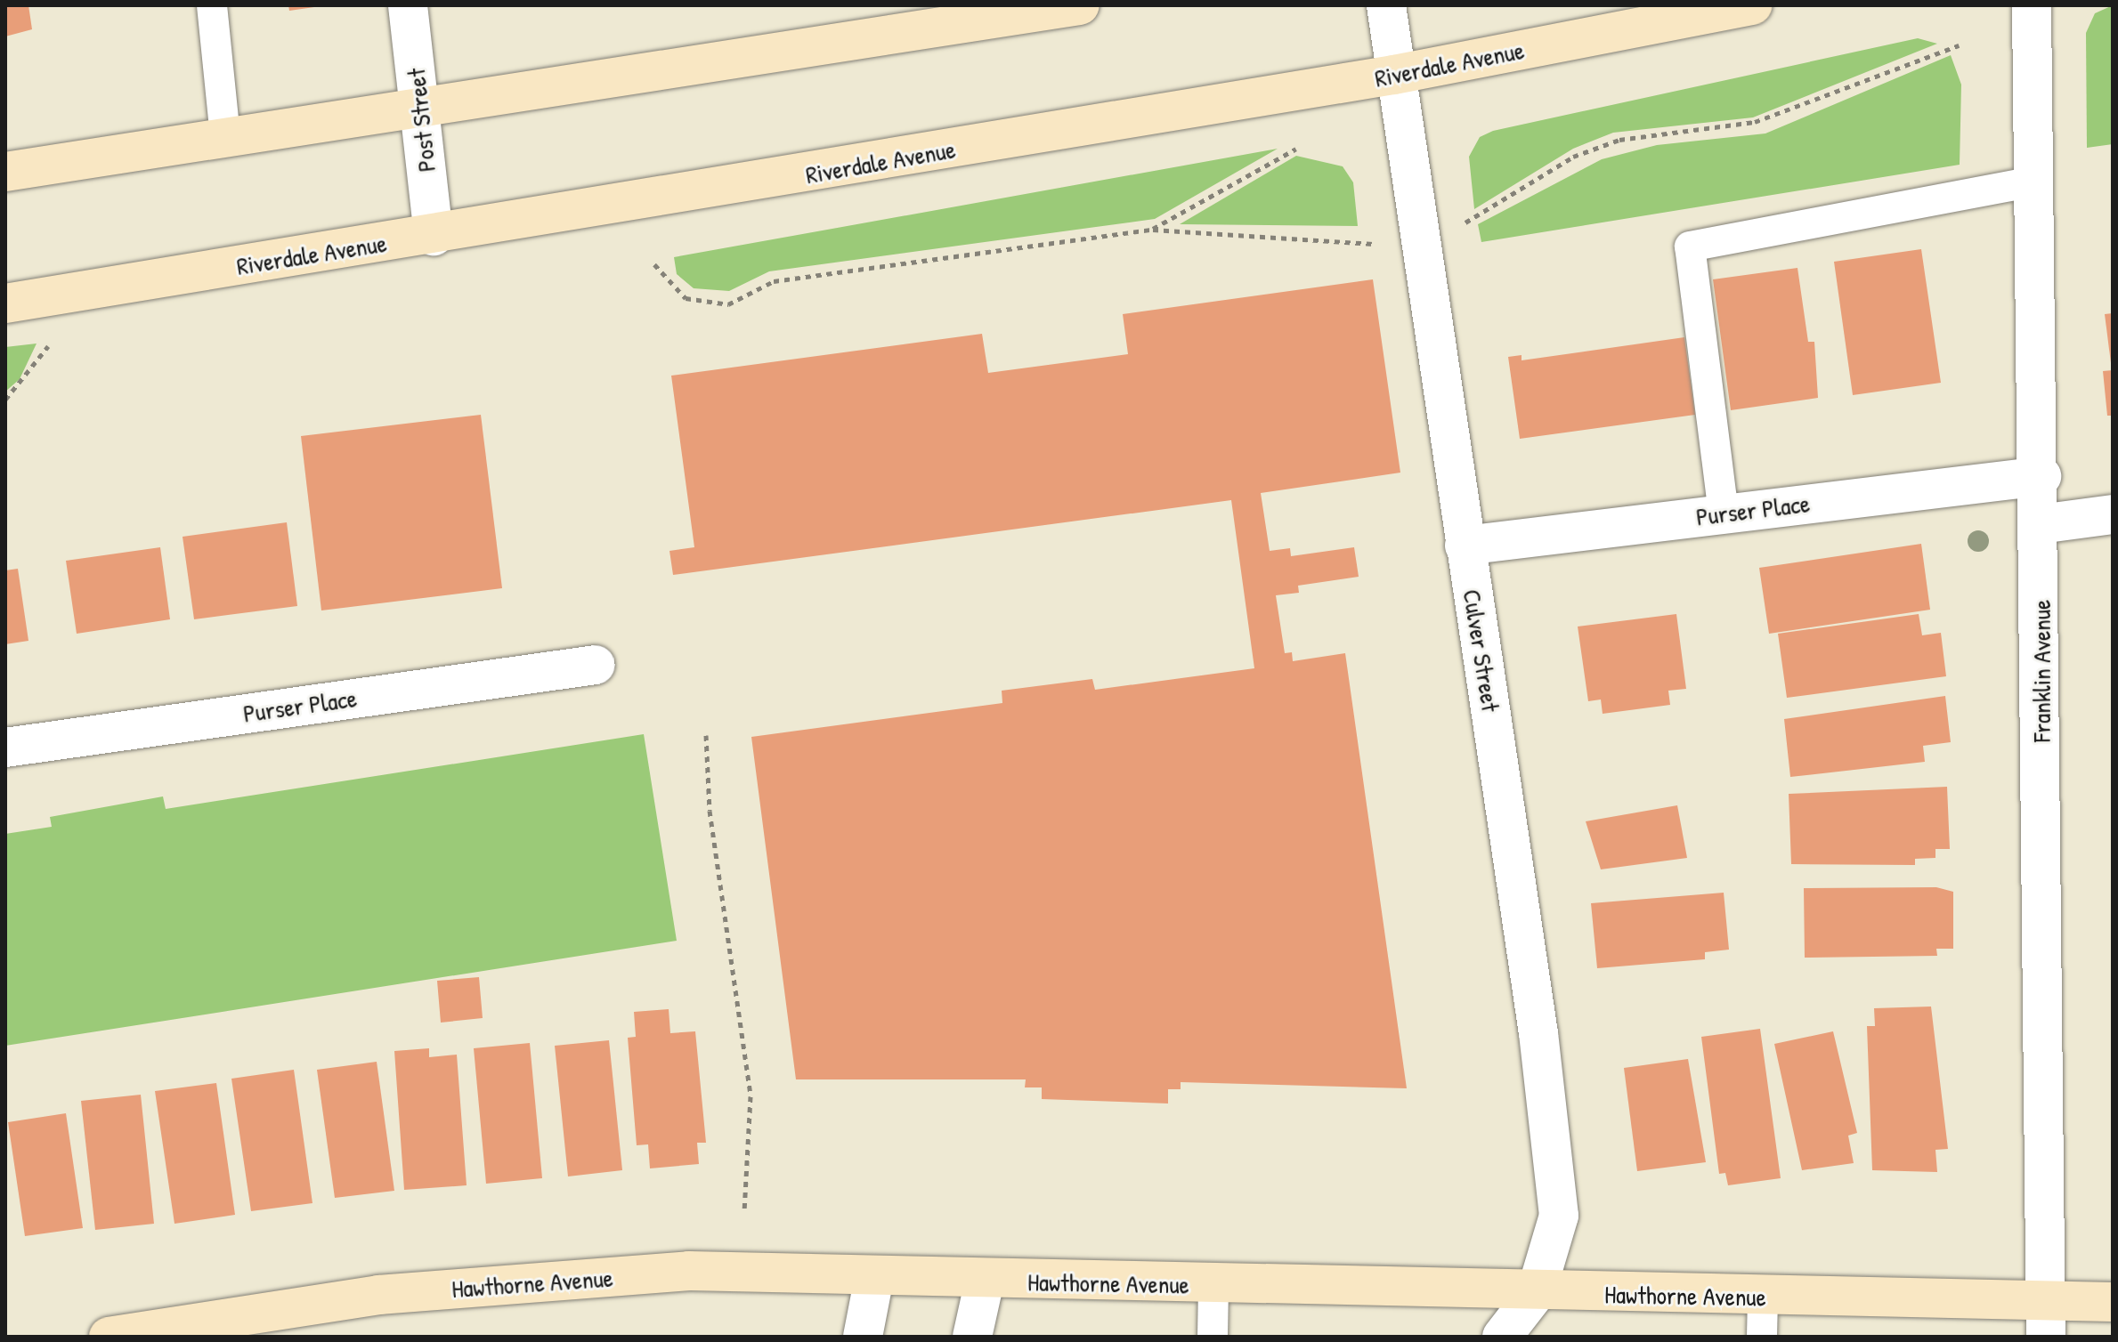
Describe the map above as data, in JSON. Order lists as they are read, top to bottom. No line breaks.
{"streets":{"main road":["Riverdale Avenue","Hawthorne Avenue"],"street":["Post Street","Purser Place","Culver Street","Franklin Avenue"]},"crossings":[["Riverdale Avenue","Post Street"],["Riverdale Avenue","Culver Street"],["Purser Place","Culver Street"],["Purser Place","Franklin Avenue"],["Culver Street","Hawthorne Avenue"],["Franklin Avenue","Hawthorne Avenue"]]}
